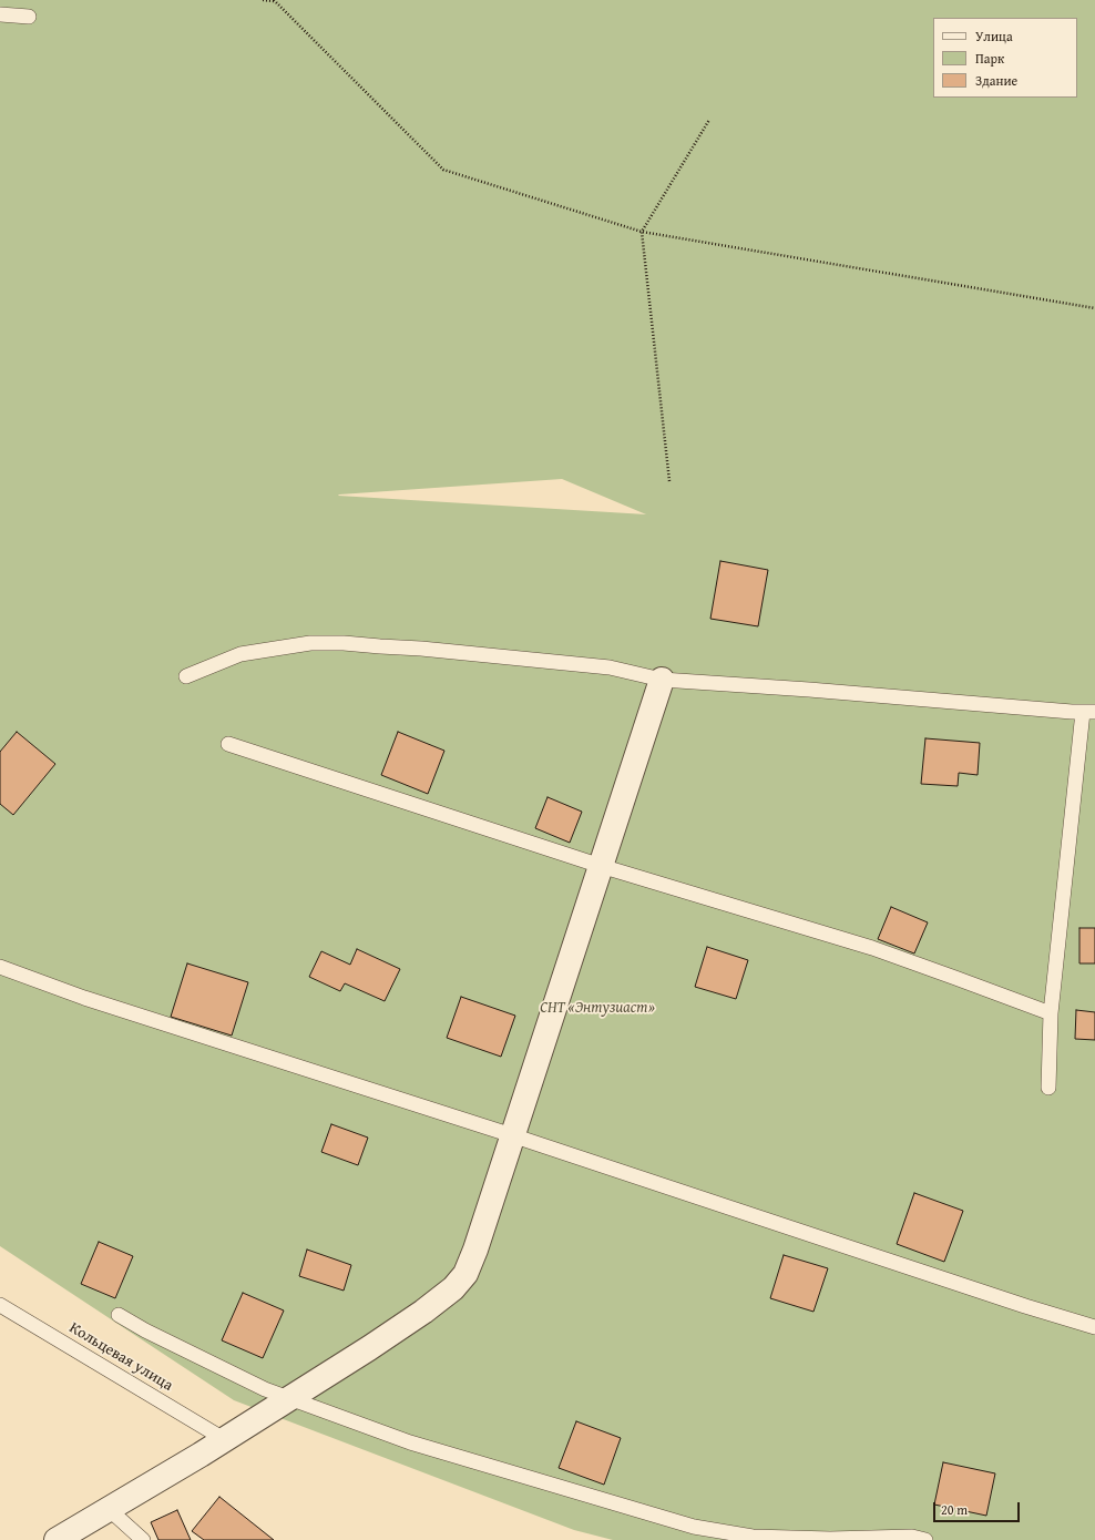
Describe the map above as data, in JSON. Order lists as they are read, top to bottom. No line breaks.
{"streets":{"lane":["Кольцевая улица"]},"parks":["СНТ «Энтузиаст»"],"legend":["Улица","Парк","Здание"],"scale_bar":"20 m"}
